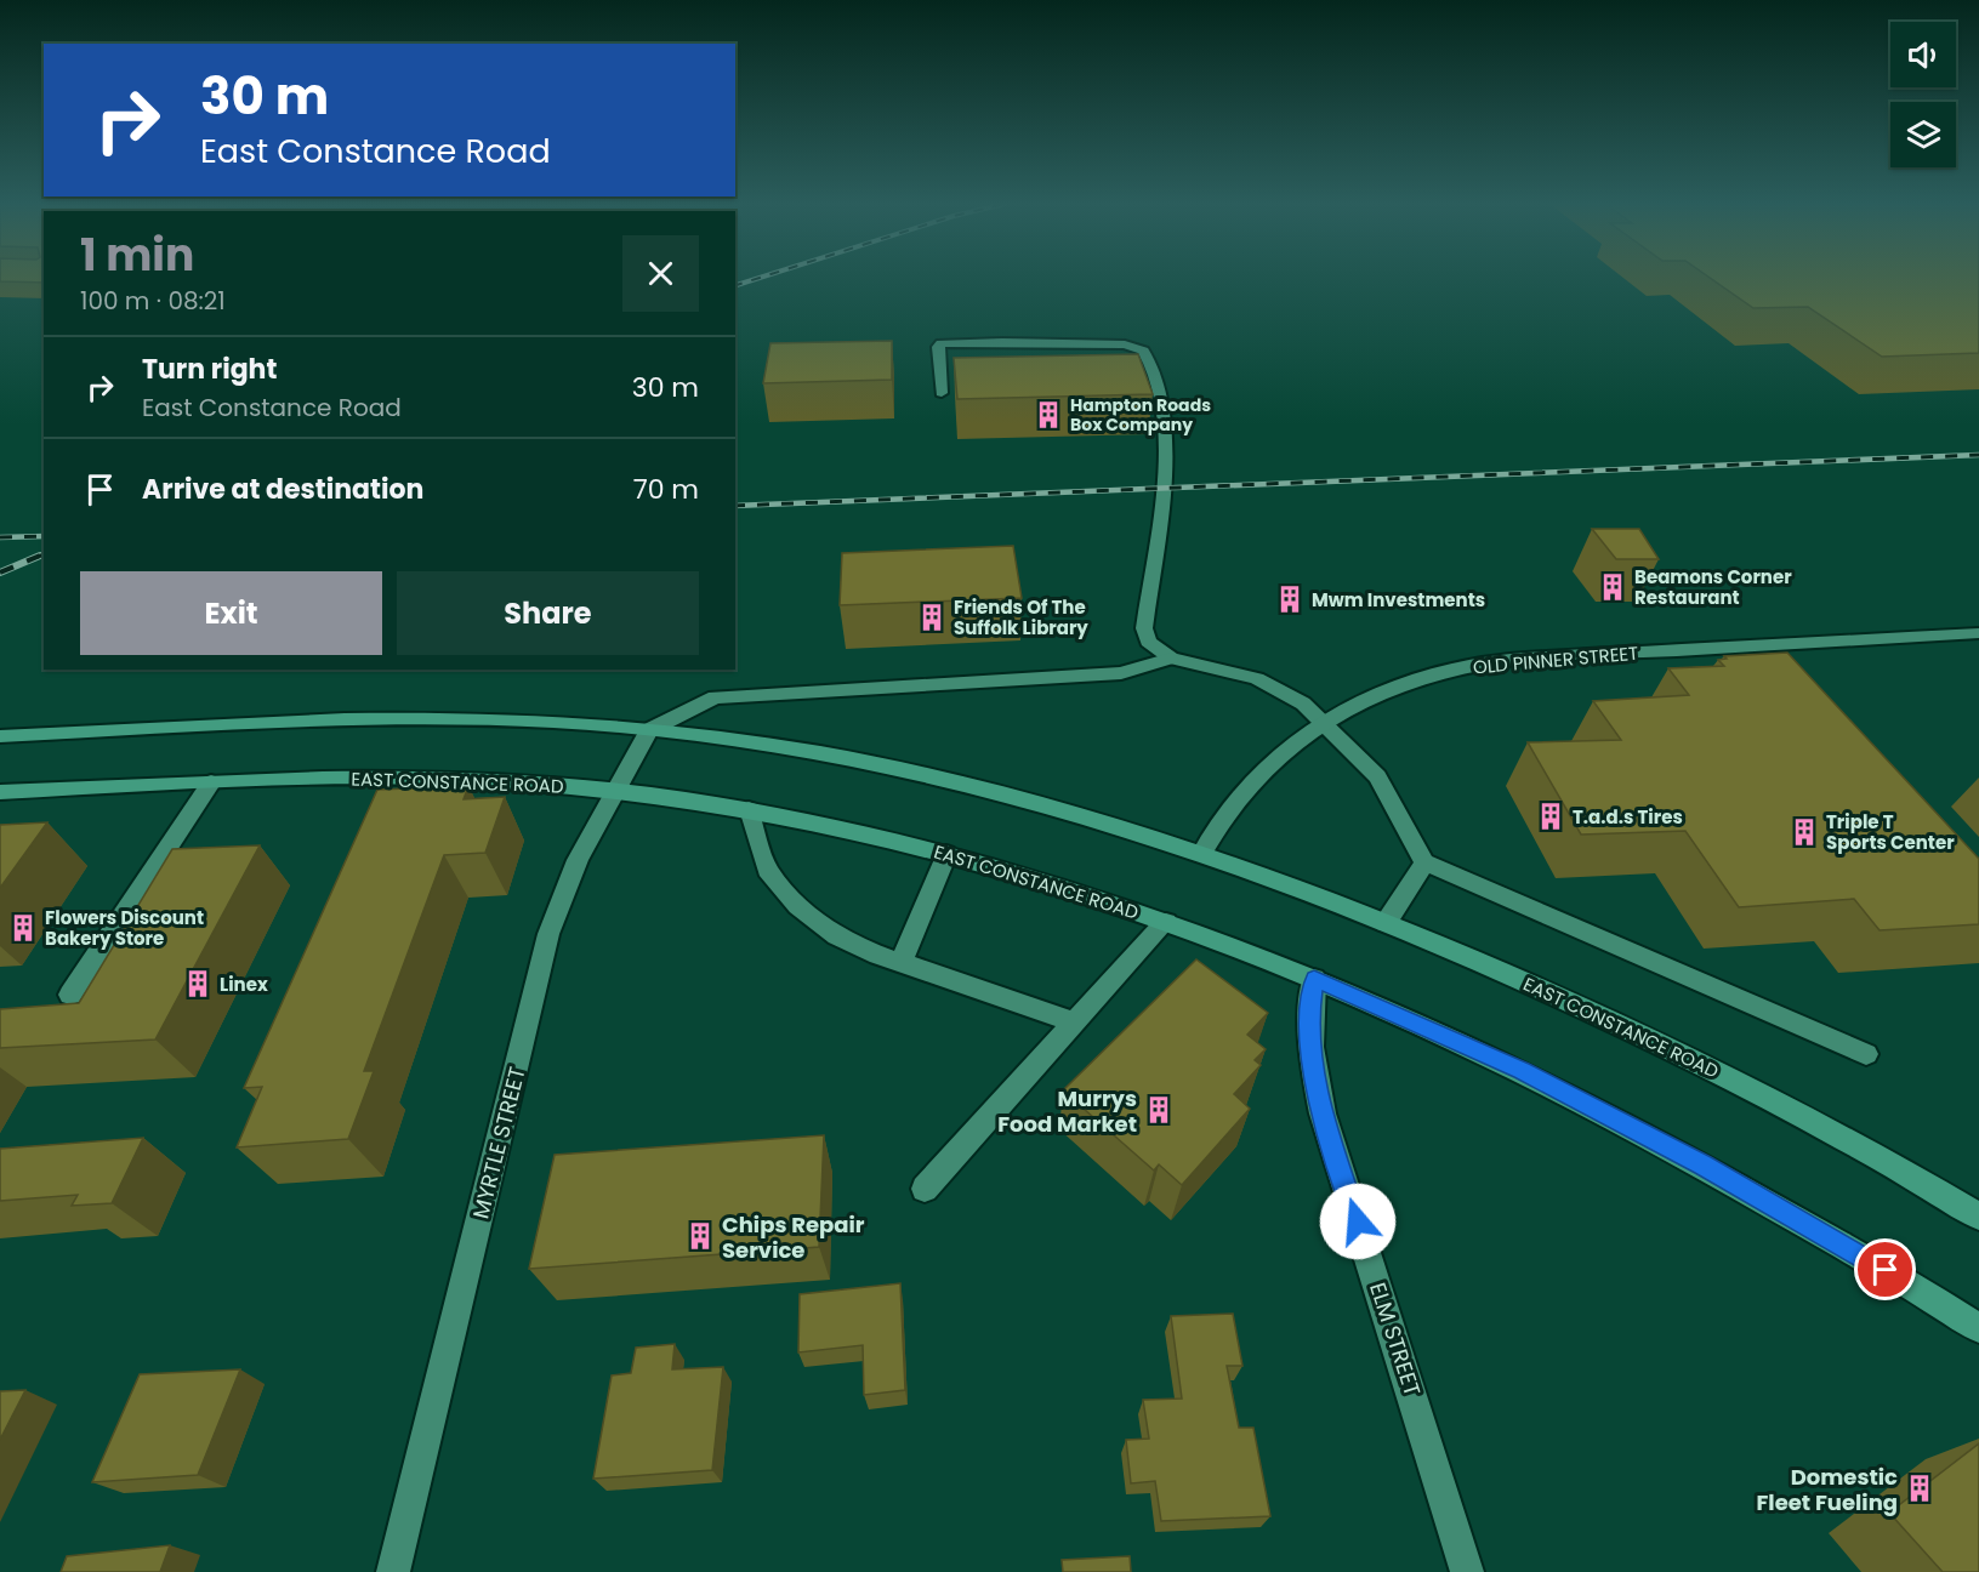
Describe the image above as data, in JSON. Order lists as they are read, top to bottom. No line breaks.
{"streets":{"main road":["EAST CONSTANCE ROAD"],"street":["OLD PINNER STREET","MYRTLE STREET","ELM STREET"]},"crossings":[["OLD PINNER STREET","EAST CONSTANCE ROAD"],["EAST CONSTANCE ROAD","MYRTLE STREET"],["EAST CONSTANCE ROAD","ELM STREET"]],"places":{"building":["Hampton Roads Box Company","Beamons Corner Restaurant","Mwm Investments","Friends Of The Suffolk Library","T.a.d.s Tires","Triple T Sports Center","Flowers Discount Bakery Store","Linex","Murrys Food Market","Chips Repair Service","Domestic Fleet Fueling"]},"page":{"turn":["30 m","East Constance Road"],"heading":["1 min","100 m · 08:21"],"list":[{"name":"Turn right","note":"East Constance Road","value":"30 m"},{"name":"Arrive at destination","value":"70 m"}],"buttons":["Exit","Share"]}}
